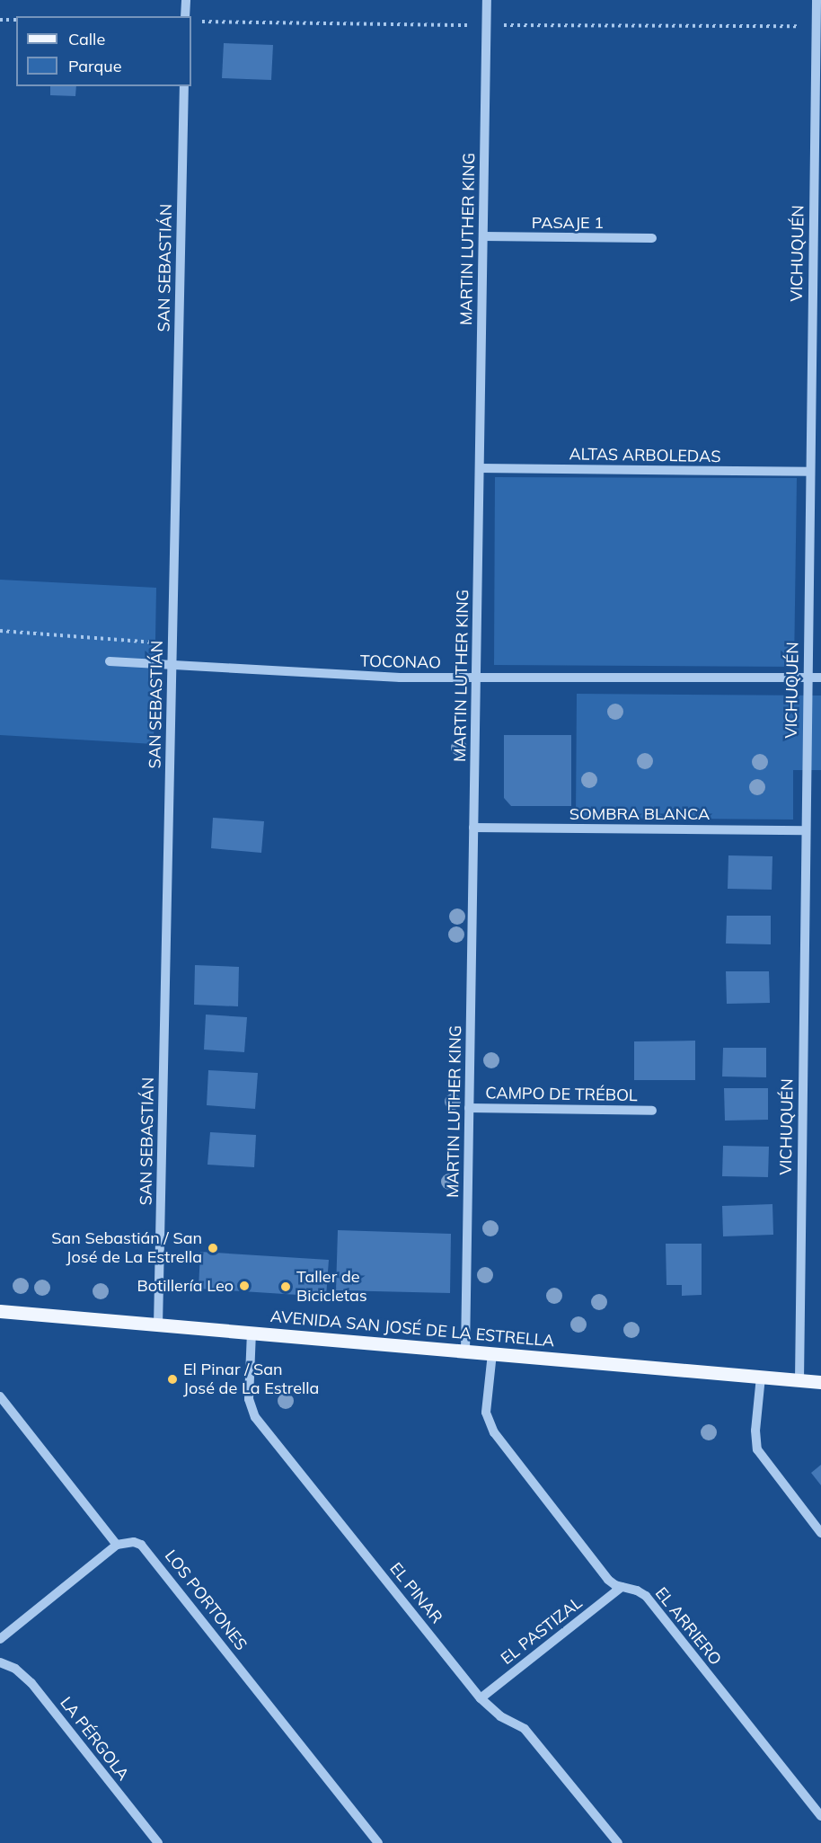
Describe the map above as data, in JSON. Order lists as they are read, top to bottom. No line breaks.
{"streets":{"main road":["AVENIDA SAN JOSÉ DE LA ESTRELLA"],"street":["PASAJE 1","MARTIN LUTHER KING","VICHUQUÉN","SAN SEBASTIÁN","ALTAS ARBOLEDAS","TOCONAO","SOMBRA BLANCA","CAMPO DE TRÉBOL","EL PINAR","LOS PORTONES","EL ARRIERO","EL PASTIZAL","LA PÉRGOLA"]},"crossings":[["PASAJE 1","MARTIN LUTHER KING"],["MARTIN LUTHER KING","ALTAS ARBOLEDAS"],["MARTIN LUTHER KING","TOCONAO"],["MARTIN LUTHER KING","SOMBRA BLANCA"],["MARTIN LUTHER KING","CAMPO DE TRÉBOL"],["MARTIN LUTHER KING","AVENIDA SAN JOSÉ DE LA ESTRELLA"],["VICHUQUÉN","ALTAS ARBOLEDAS"],["VICHUQUÉN","TOCONAO"],["VICHUQUÉN","SOMBRA BLANCA"],["VICHUQUÉN","AVENIDA SAN JOSÉ DE LA ESTRELLA"],["SAN SEBASTIÁN","TOCONAO"],["SAN SEBASTIÁN","AVENIDA SAN JOSÉ DE LA ESTRELLA"],["AVENIDA SAN JOSÉ DE LA ESTRELLA","EL PINAR"],["AVENIDA SAN JOSÉ DE LA ESTRELLA","EL ARRIERO"],["EL PINAR","EL PASTIZAL"],["EL ARRIERO","EL PASTIZAL"]],"places":["San Sebastián / San José de La Estrella","Botillería Leo","Taller de Bicicletas","El Pinar / San José de La Estrella"],"legend":["Calle","Parque"]}
